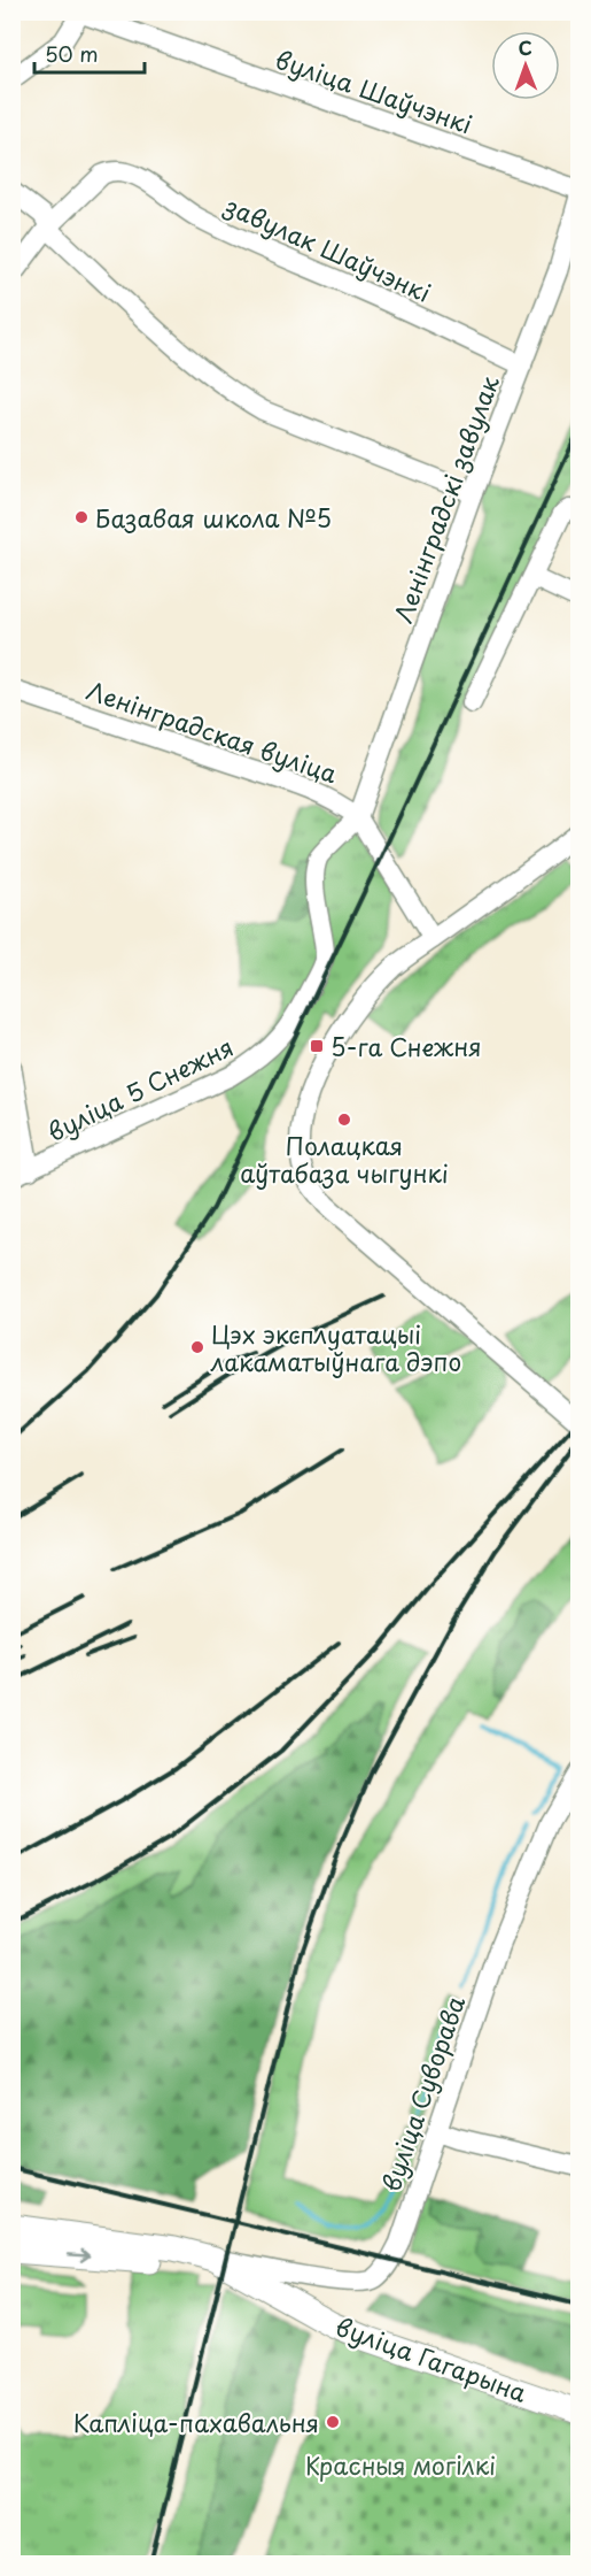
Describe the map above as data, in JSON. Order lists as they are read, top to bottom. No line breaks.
{"streets":{"main road":["вуліца Гагарына"],"street":["вуліца Шаўчэнкі","завулак Шаўчэнкі","Ленінградскі завулак","Ленінградская вуліца","вуліца 5 Снежня","вуліца Суворава"]},"crossings":[["завулак Шаўчэнкі","Ленінградскі завулак"],["Ленінградскі завулак","Ленінградская вуліца"],["Ленінградскі завулак","вуліца 5 Снежня"],["Ленінградская вуліца","вуліца 5 Снежня"],["вуліца Суворава","вуліца Гагарына"]],"parks":["Красныя могілкі"],"places":{"other":["Базавая школа №5","Полацкая аўтабаза чыгункі","Цэх эксплуатацыі лакаматыўнага дэпо","Капліца-пахавальня"],"transit":["5-га Снежня"]},"scale_bar":"50 m","north":"top"}
